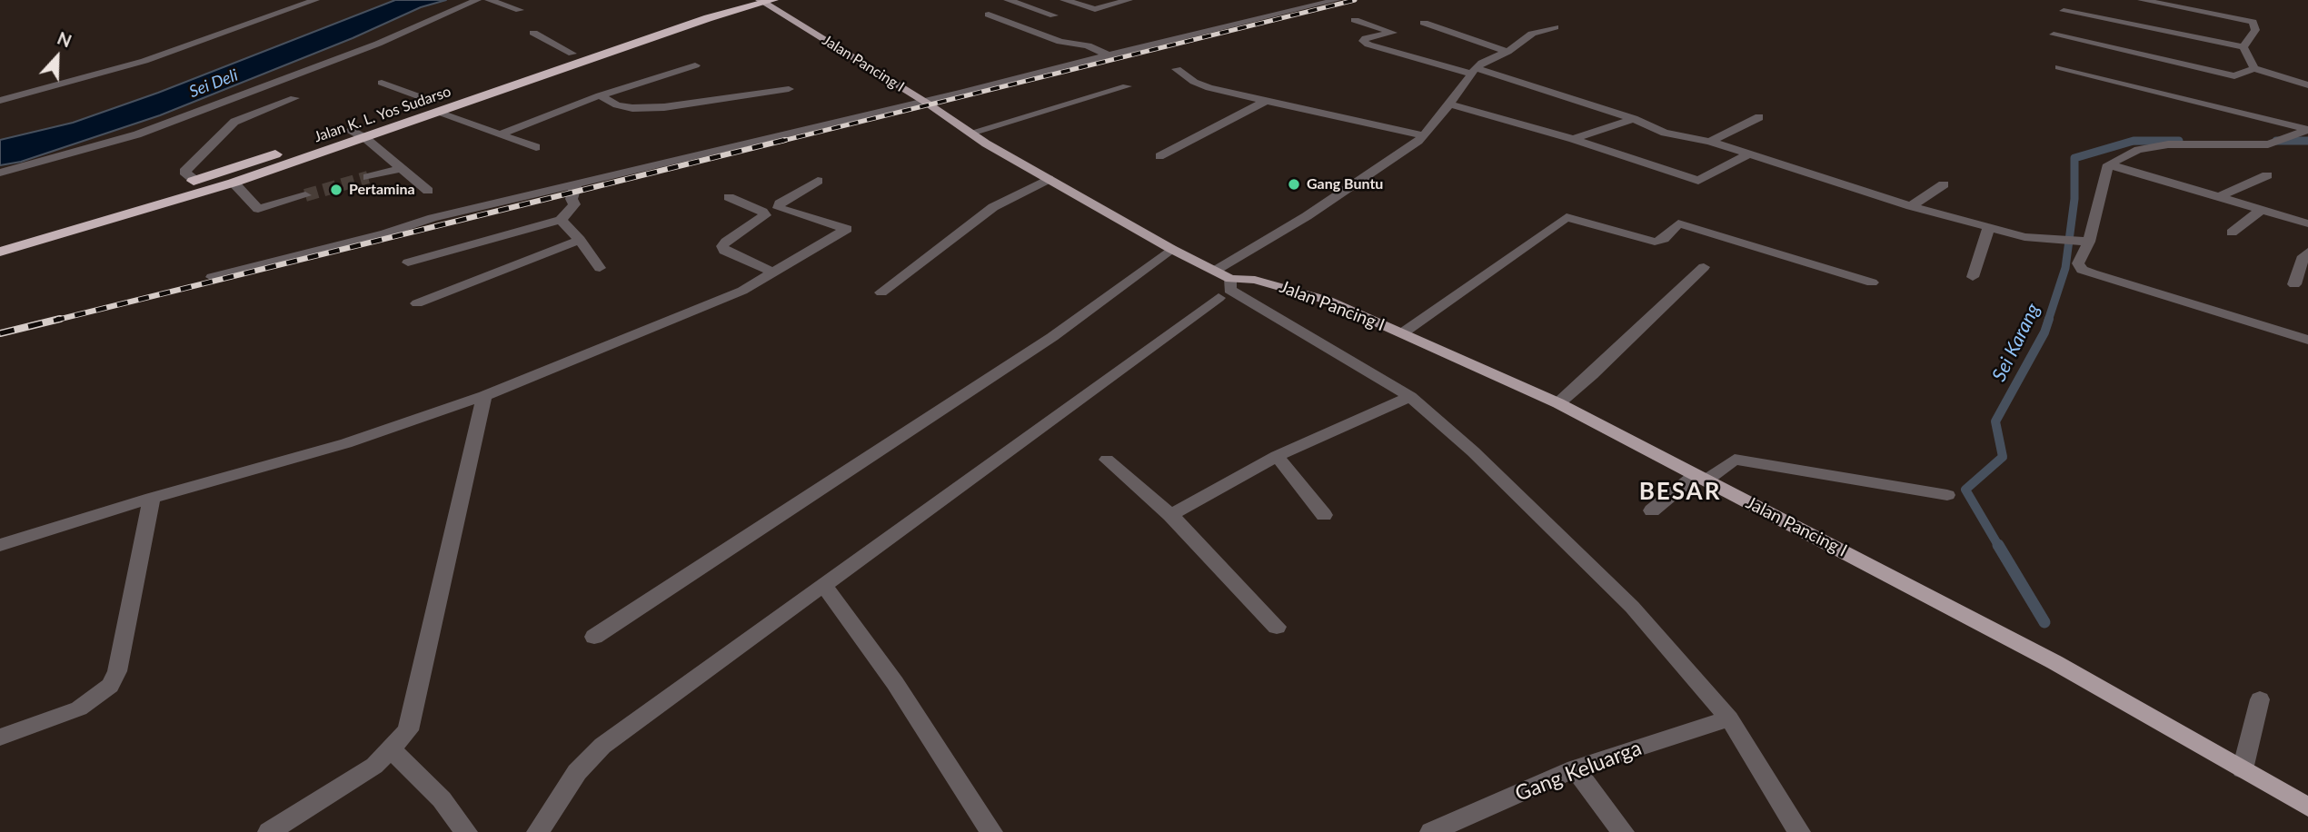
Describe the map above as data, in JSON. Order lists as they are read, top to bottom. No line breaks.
{"streets":{"highway":["Jalan K. L. Yos Sudarso"],"main road":["Jalan Pancing I"],"street":["Gang Keluarga"]},"crossings":[["Jalan Pancing I","Jalan K. L. Yos Sudarso"],["Jalan Pancing I","Gang Keluarga"]],"districts":["BESAR"],"water":["Sei Deli","Sei Karang"],"places":["Gang Buntu","Pertamina"],"north":"top"}
